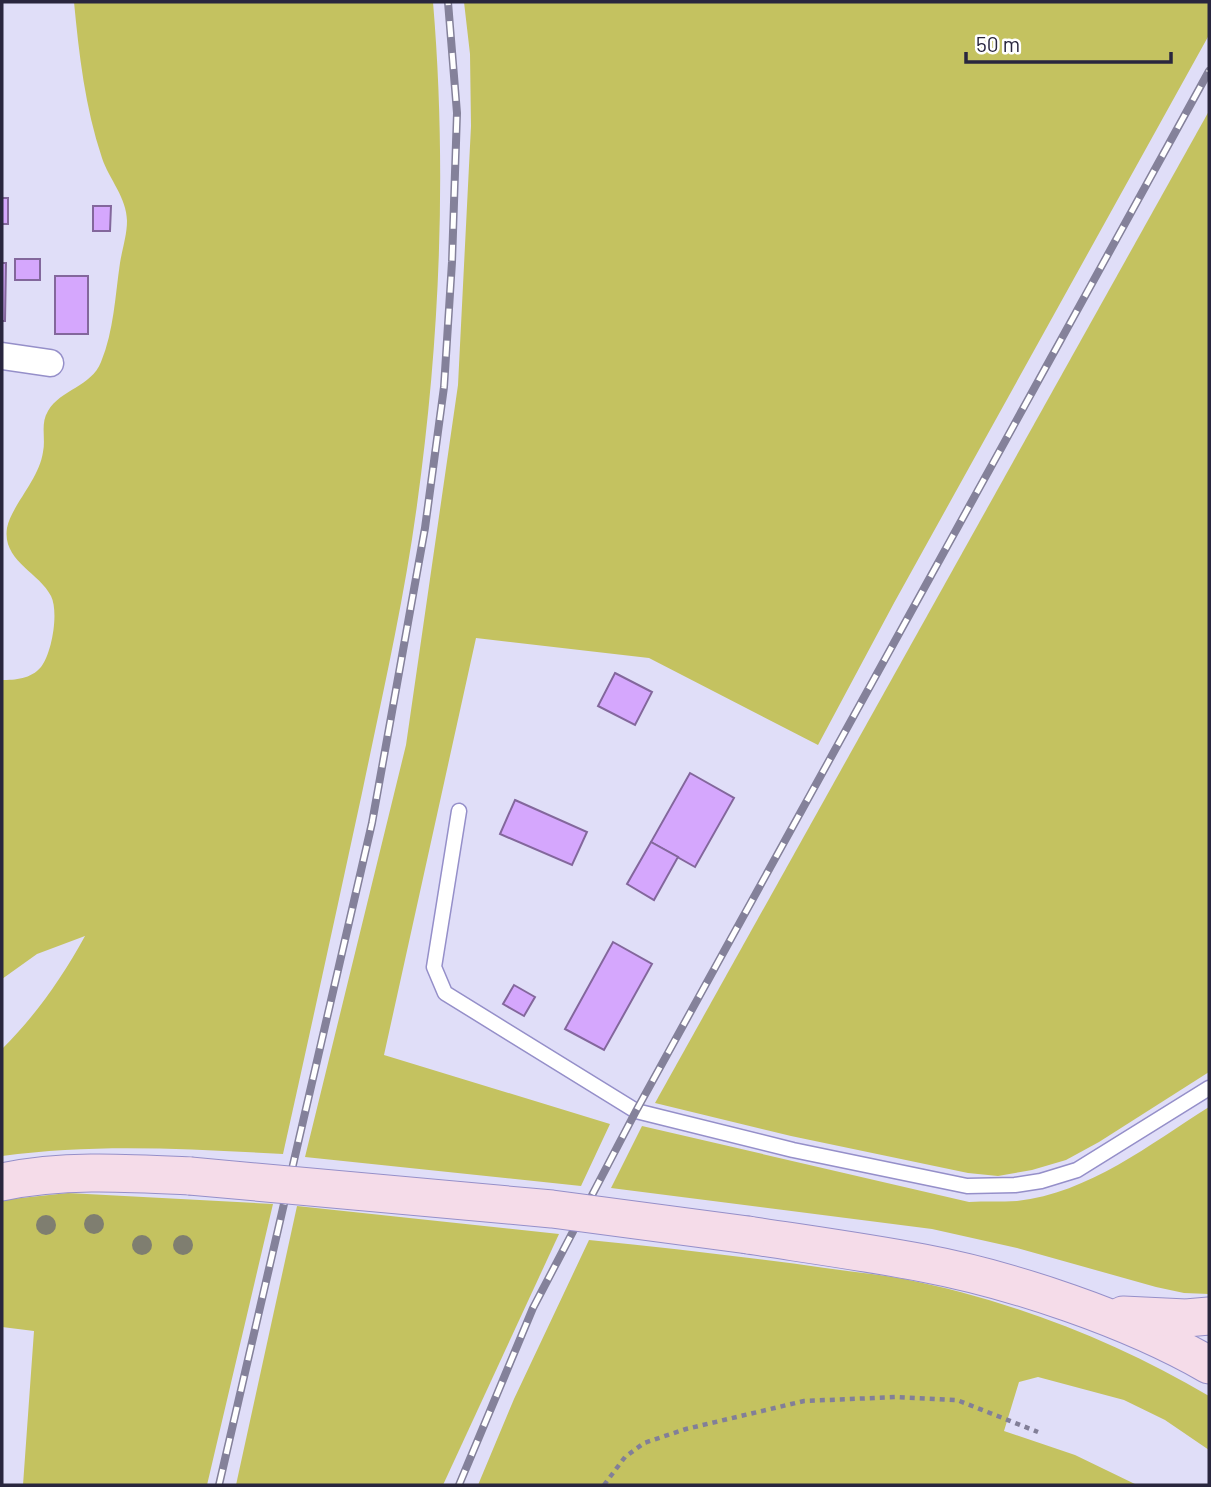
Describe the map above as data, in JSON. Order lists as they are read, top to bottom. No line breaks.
{"scale_bar":"50 m"}
